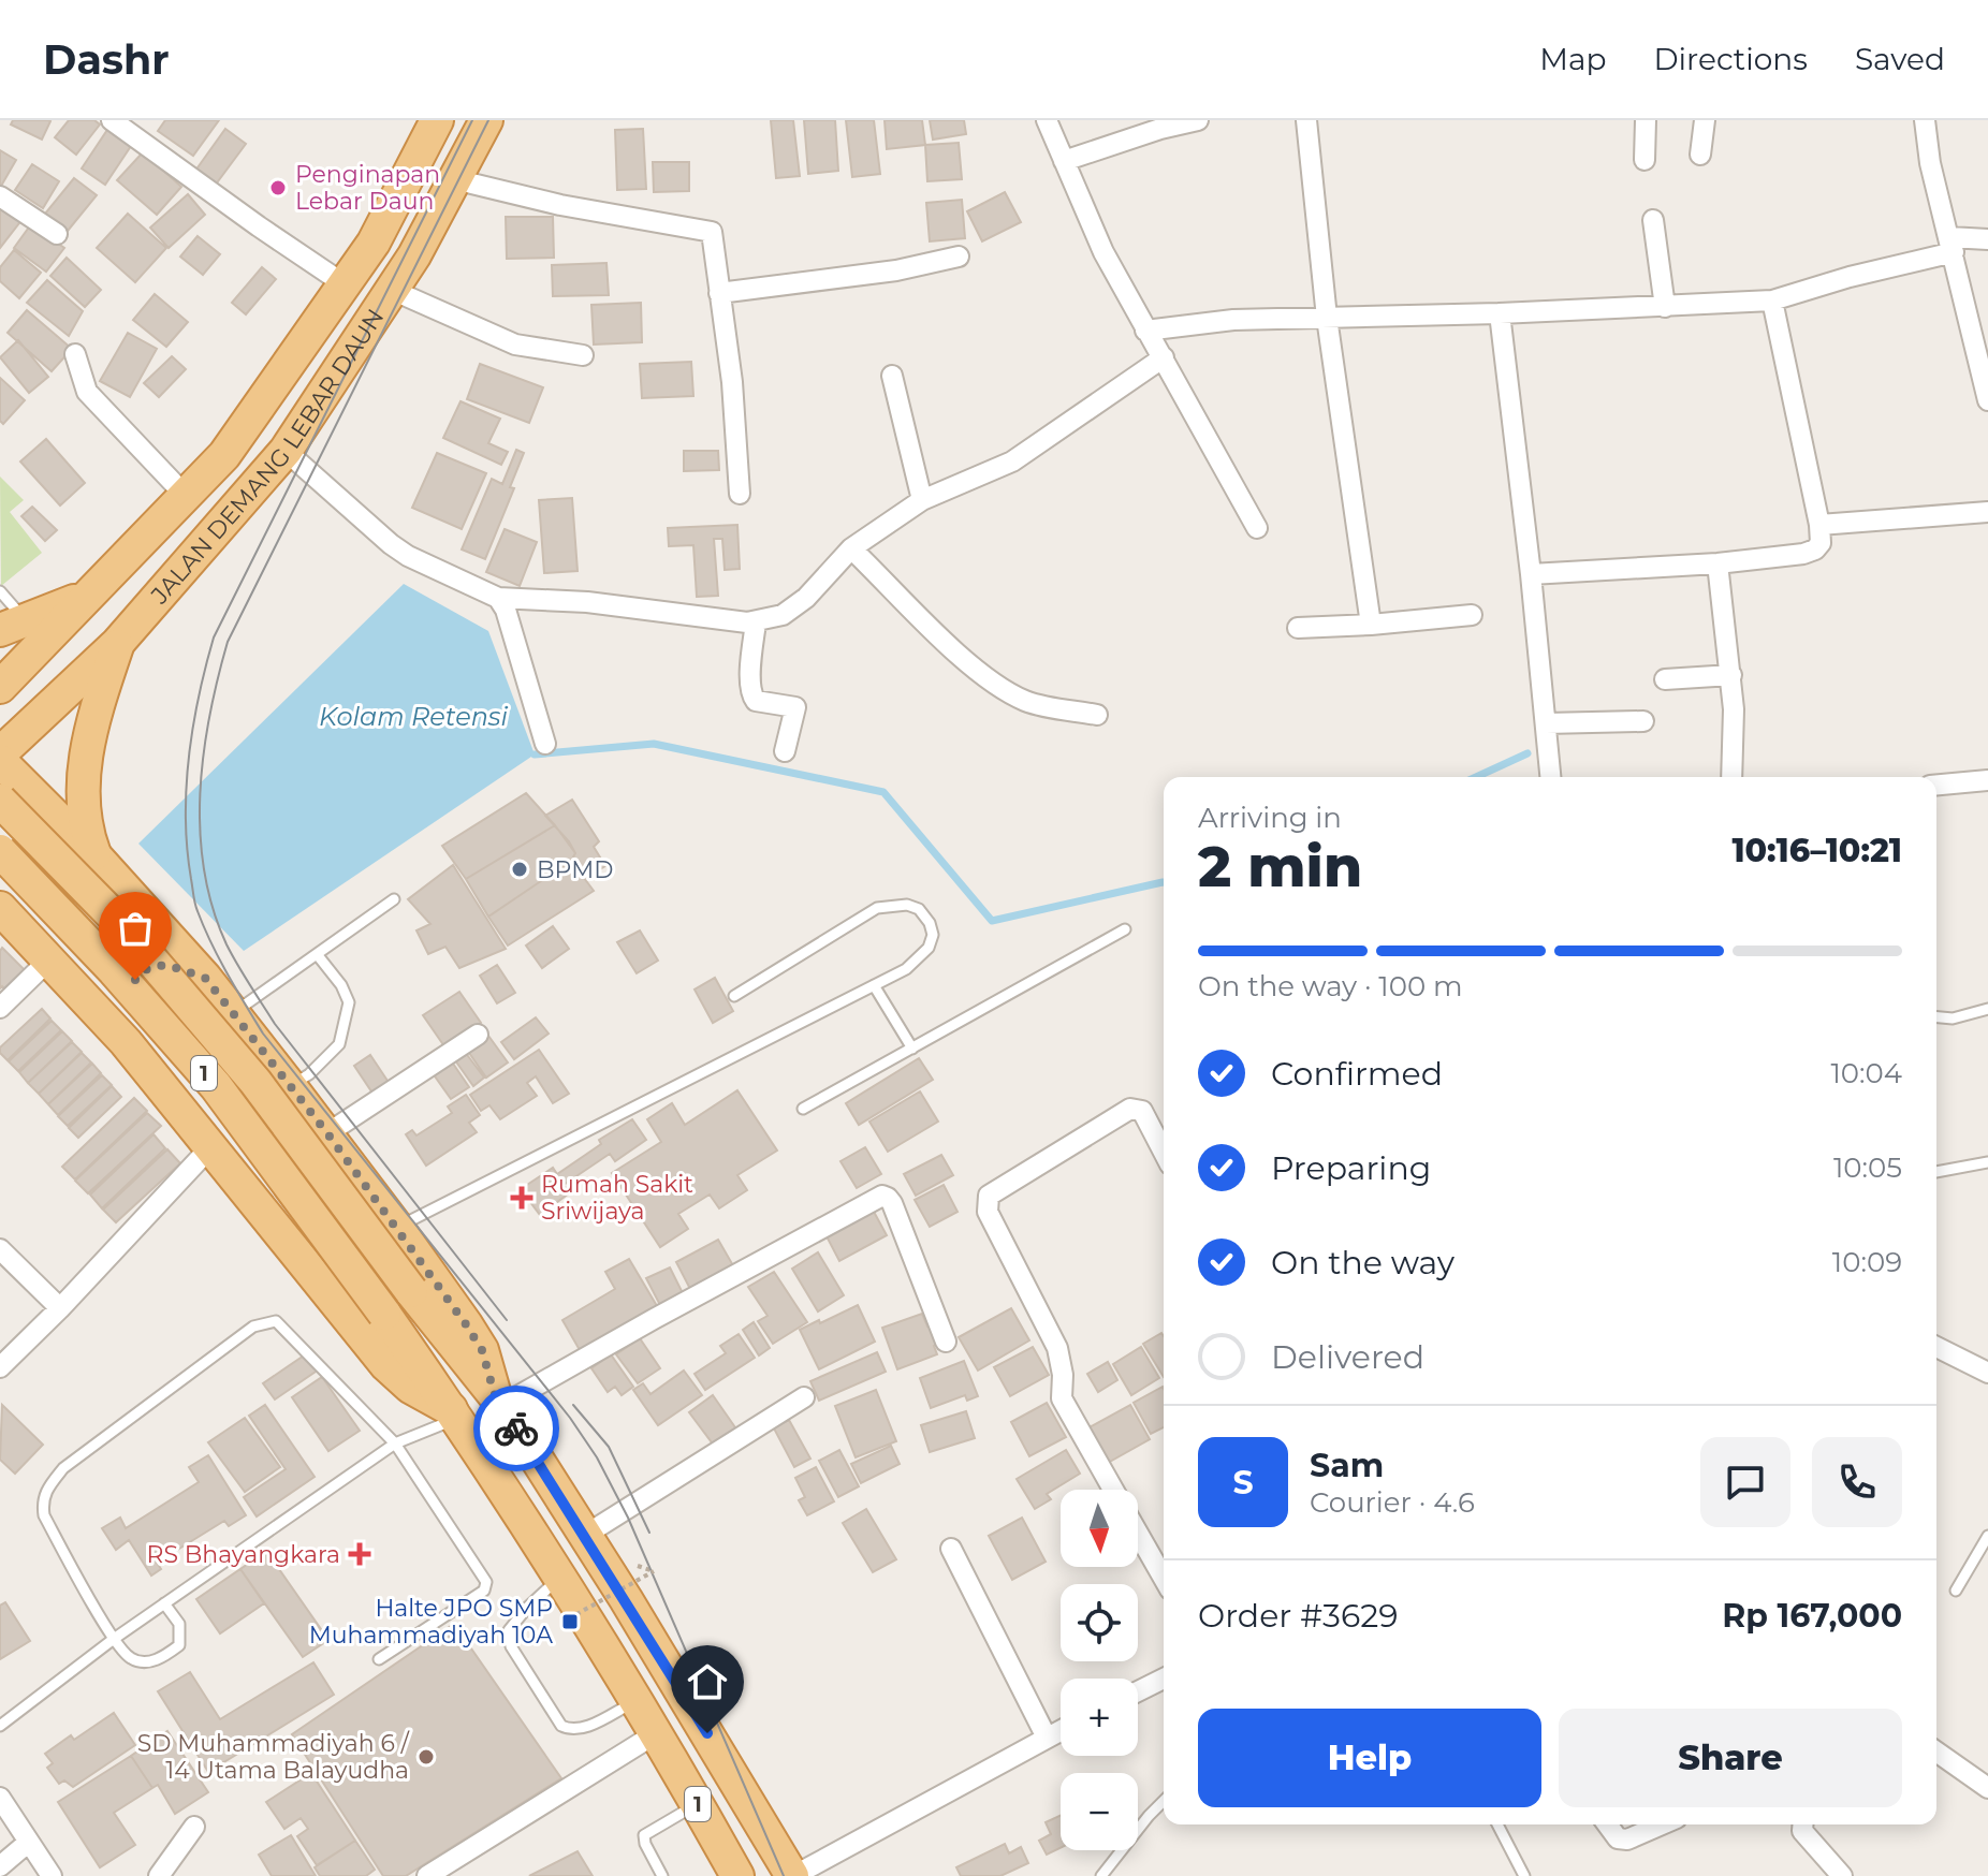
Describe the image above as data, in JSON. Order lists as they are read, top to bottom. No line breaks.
{"streets":{"highway":["JALAN DEMANG LEBAR DAUN","1"]},"water":["Kolam Retensi"],"places":{"other":["Penginapan Lebar Daun","BPMD","SD Muhammadiyah 6 / 14 Utama Balayudha"],"health":["Rumah Sakit Sriwijaya","RS Bhayangkara"],"transit":["Halte JPO SMP Muhammadiyah 10A"]},"north":"bottom","page":{"header":"Dashr","nav":["Map","Directions","Saved"],"heading":["2 min","Arriving in","10:16–10:21"],"panel":["Sam","Courier · 4.6","Order #3629","Rp 167,000"],"bar":"On the way · 100 m","list":[["Confirmed","10:04"],["Preparing","10:05"],["On the way","10:09"],"Delivered"],"round":"S","map_buttons":["+","−"],"buttons":["Help","Share"]}}
